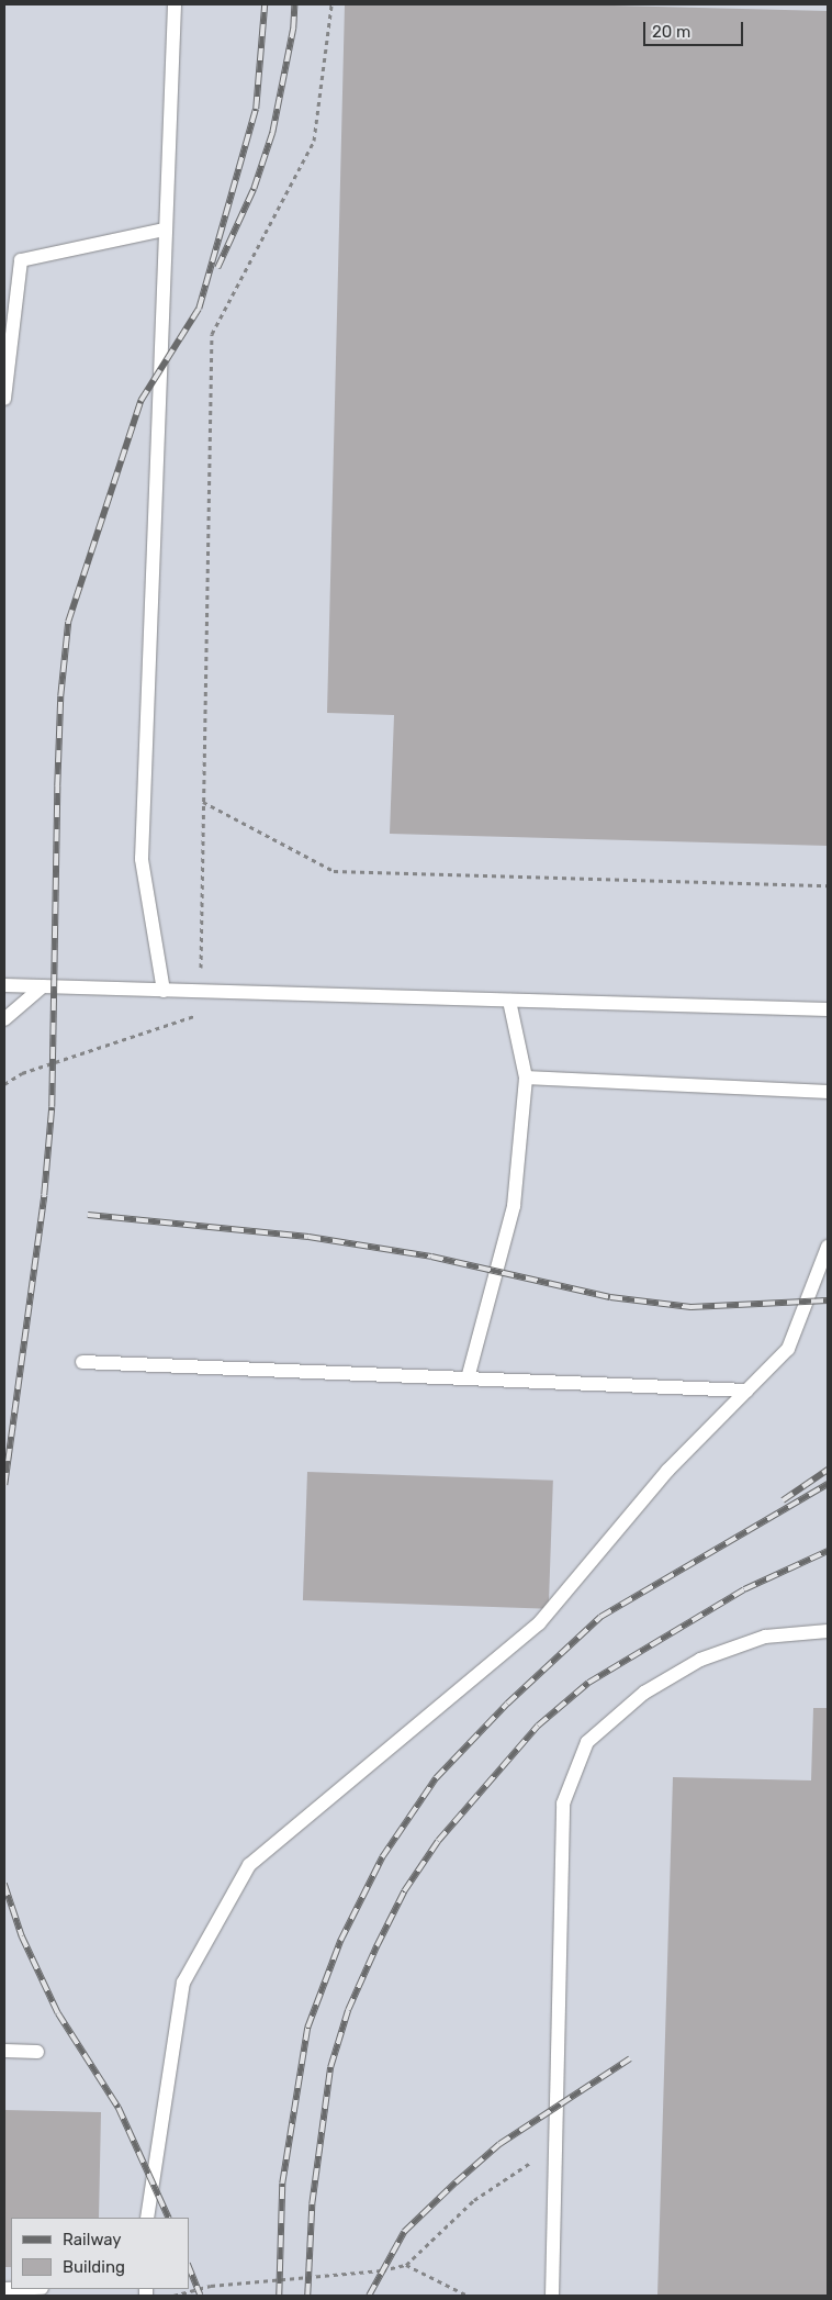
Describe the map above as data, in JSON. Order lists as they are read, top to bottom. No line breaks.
{"legend":["Railway","Building"],"scale_bar":"20 m"}
